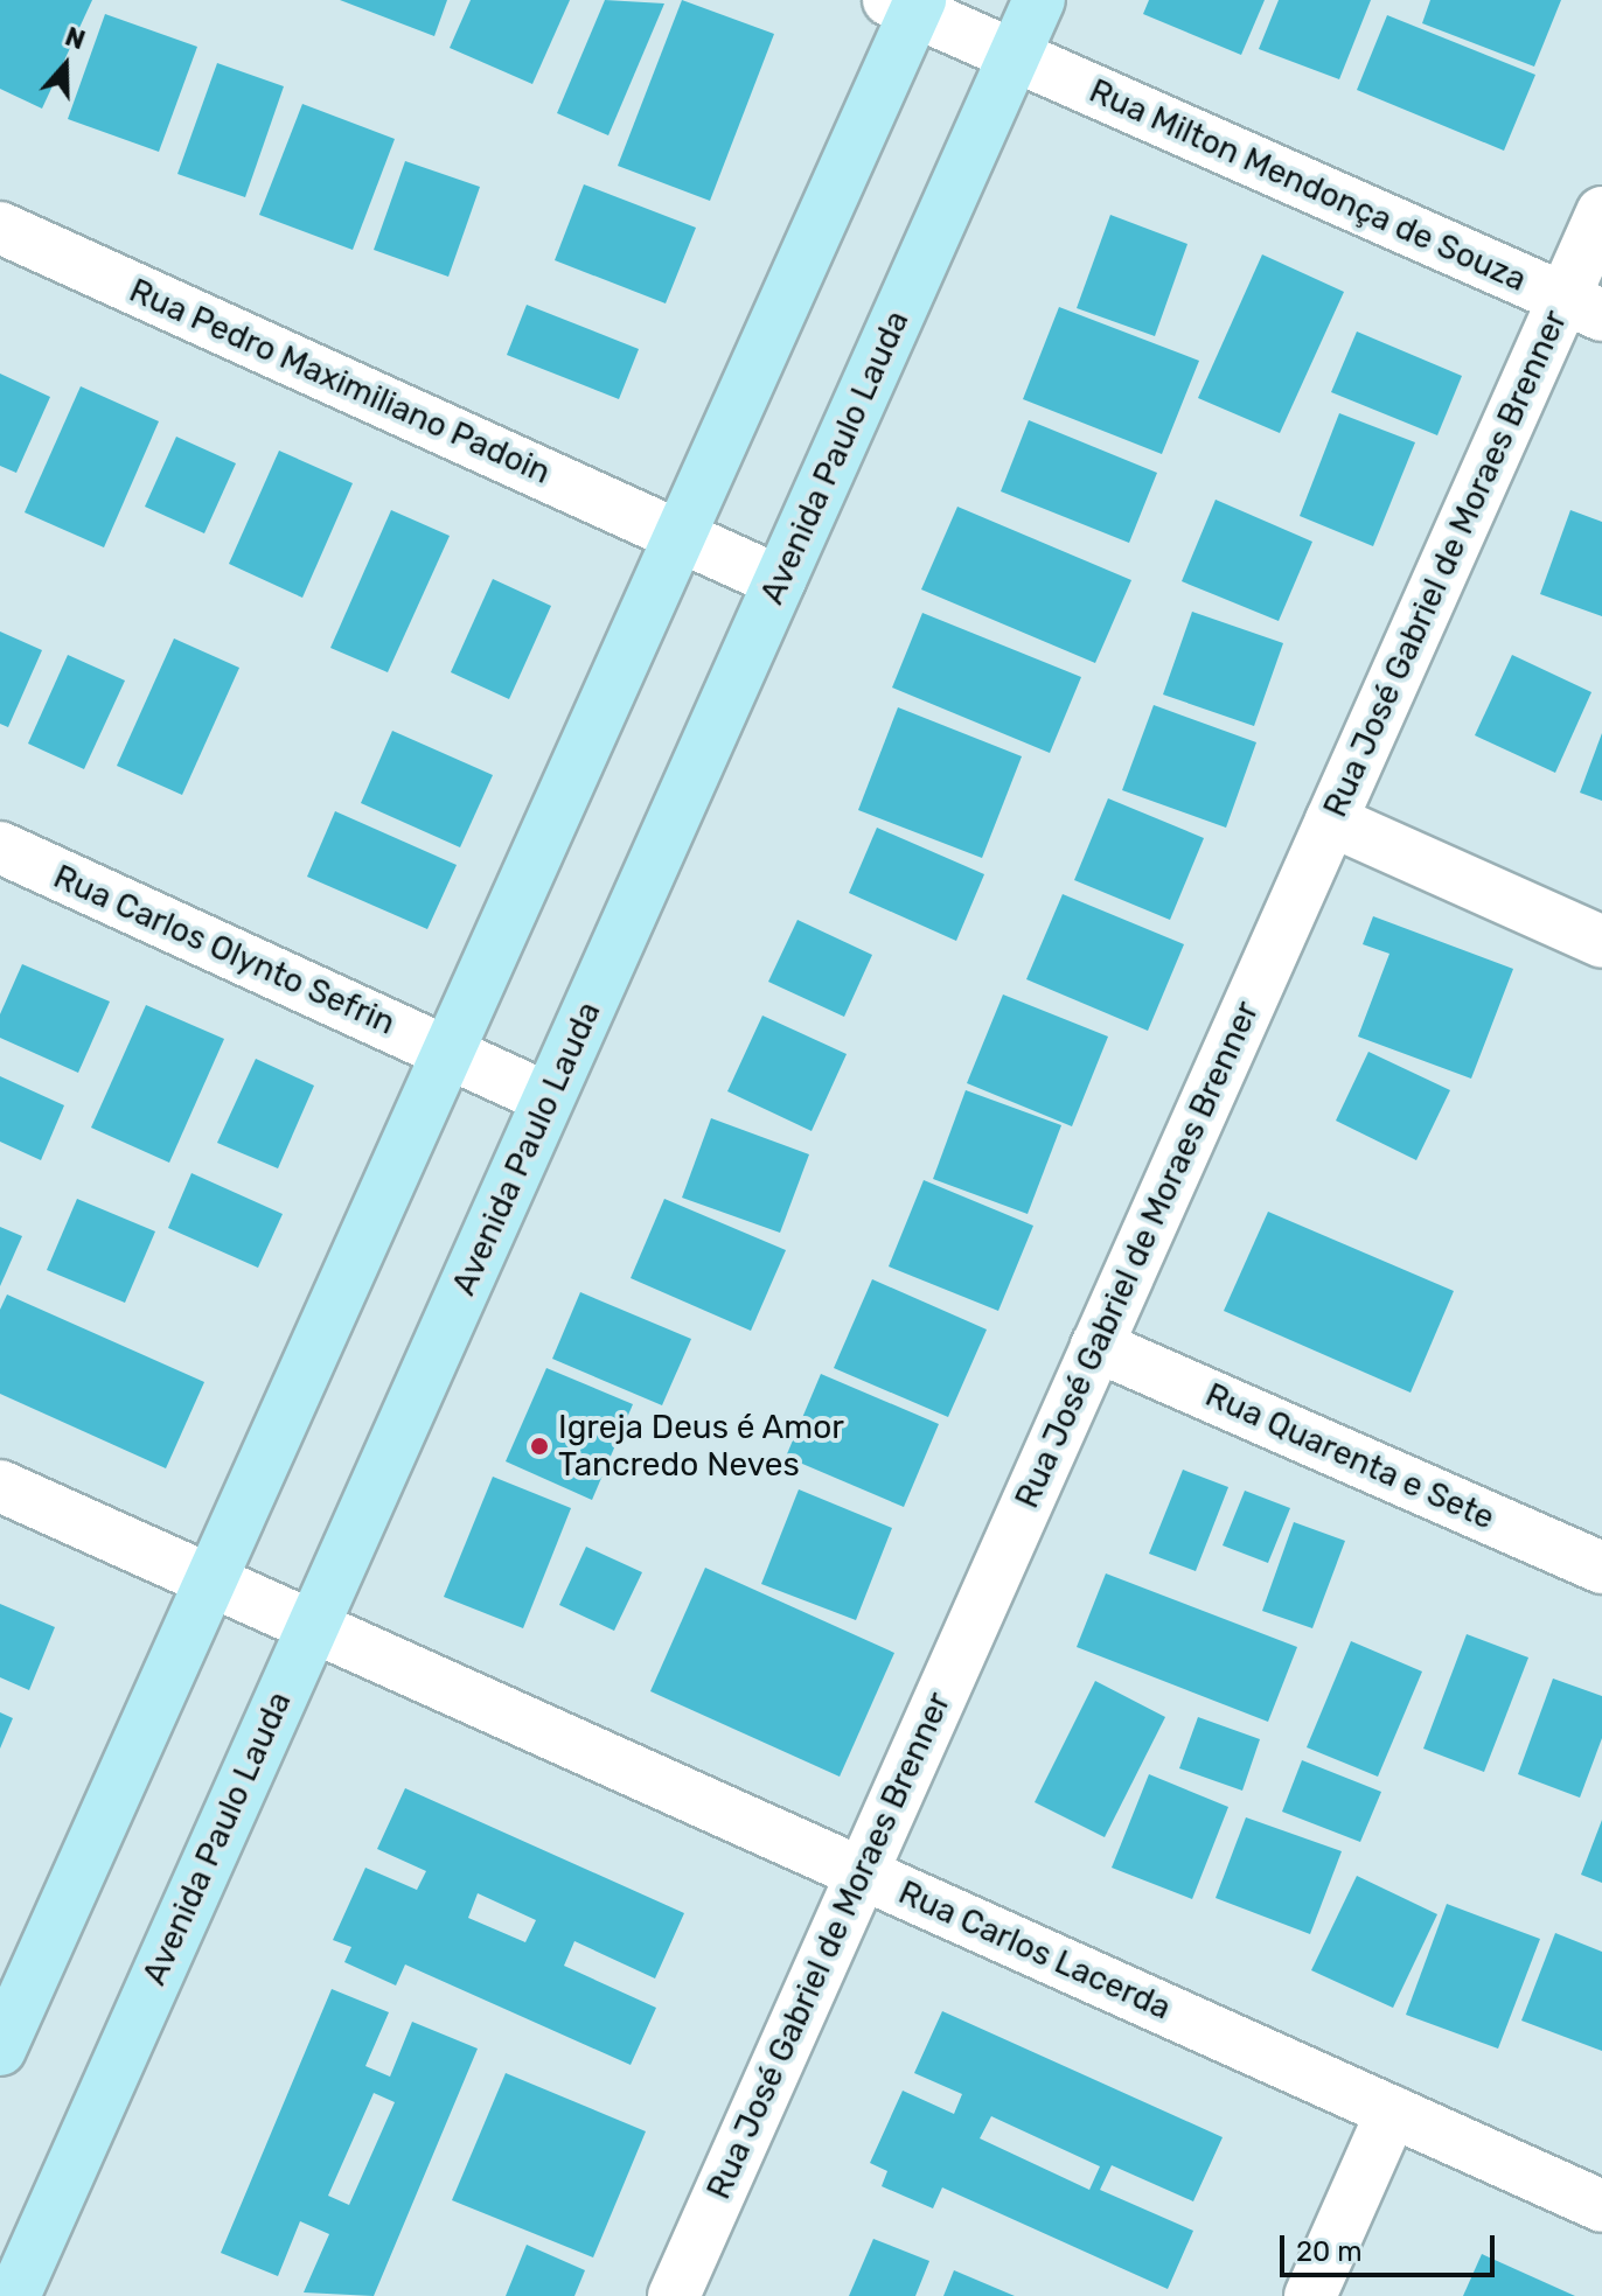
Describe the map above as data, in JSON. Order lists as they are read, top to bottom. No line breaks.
{"streets":{"main road":["Avenida Paulo Lauda"],"street":["Rua Milton Mendonça de Souza","Rua Pedro Maximiliano Padoin","Rua José Gabriel de Moraes Brenner","Rua Carlos Olynto Sefrin","Rua Quarenta e Sete","Rua Carlos Lacerda"]},"crossings":[["Rua Milton Mendonça de Souza","Avenida Paulo Lauda"],["Rua Milton Mendonça de Souza","Rua José Gabriel de Moraes Brenner"],["Rua Pedro Maximiliano Padoin","Avenida Paulo Lauda"],["Avenida Paulo Lauda","Rua Carlos Olynto Sefrin"],["Avenida Paulo Lauda","Rua Carlos Lacerda"],["Rua José Gabriel de Moraes Brenner","Rua Quarenta e Sete"],["Rua José Gabriel de Moraes Brenner","Rua Carlos Lacerda"]],"places":["Igreja Deus é Amor Tancredo Neves"],"scale_bar":"20 m","north":"top"}
